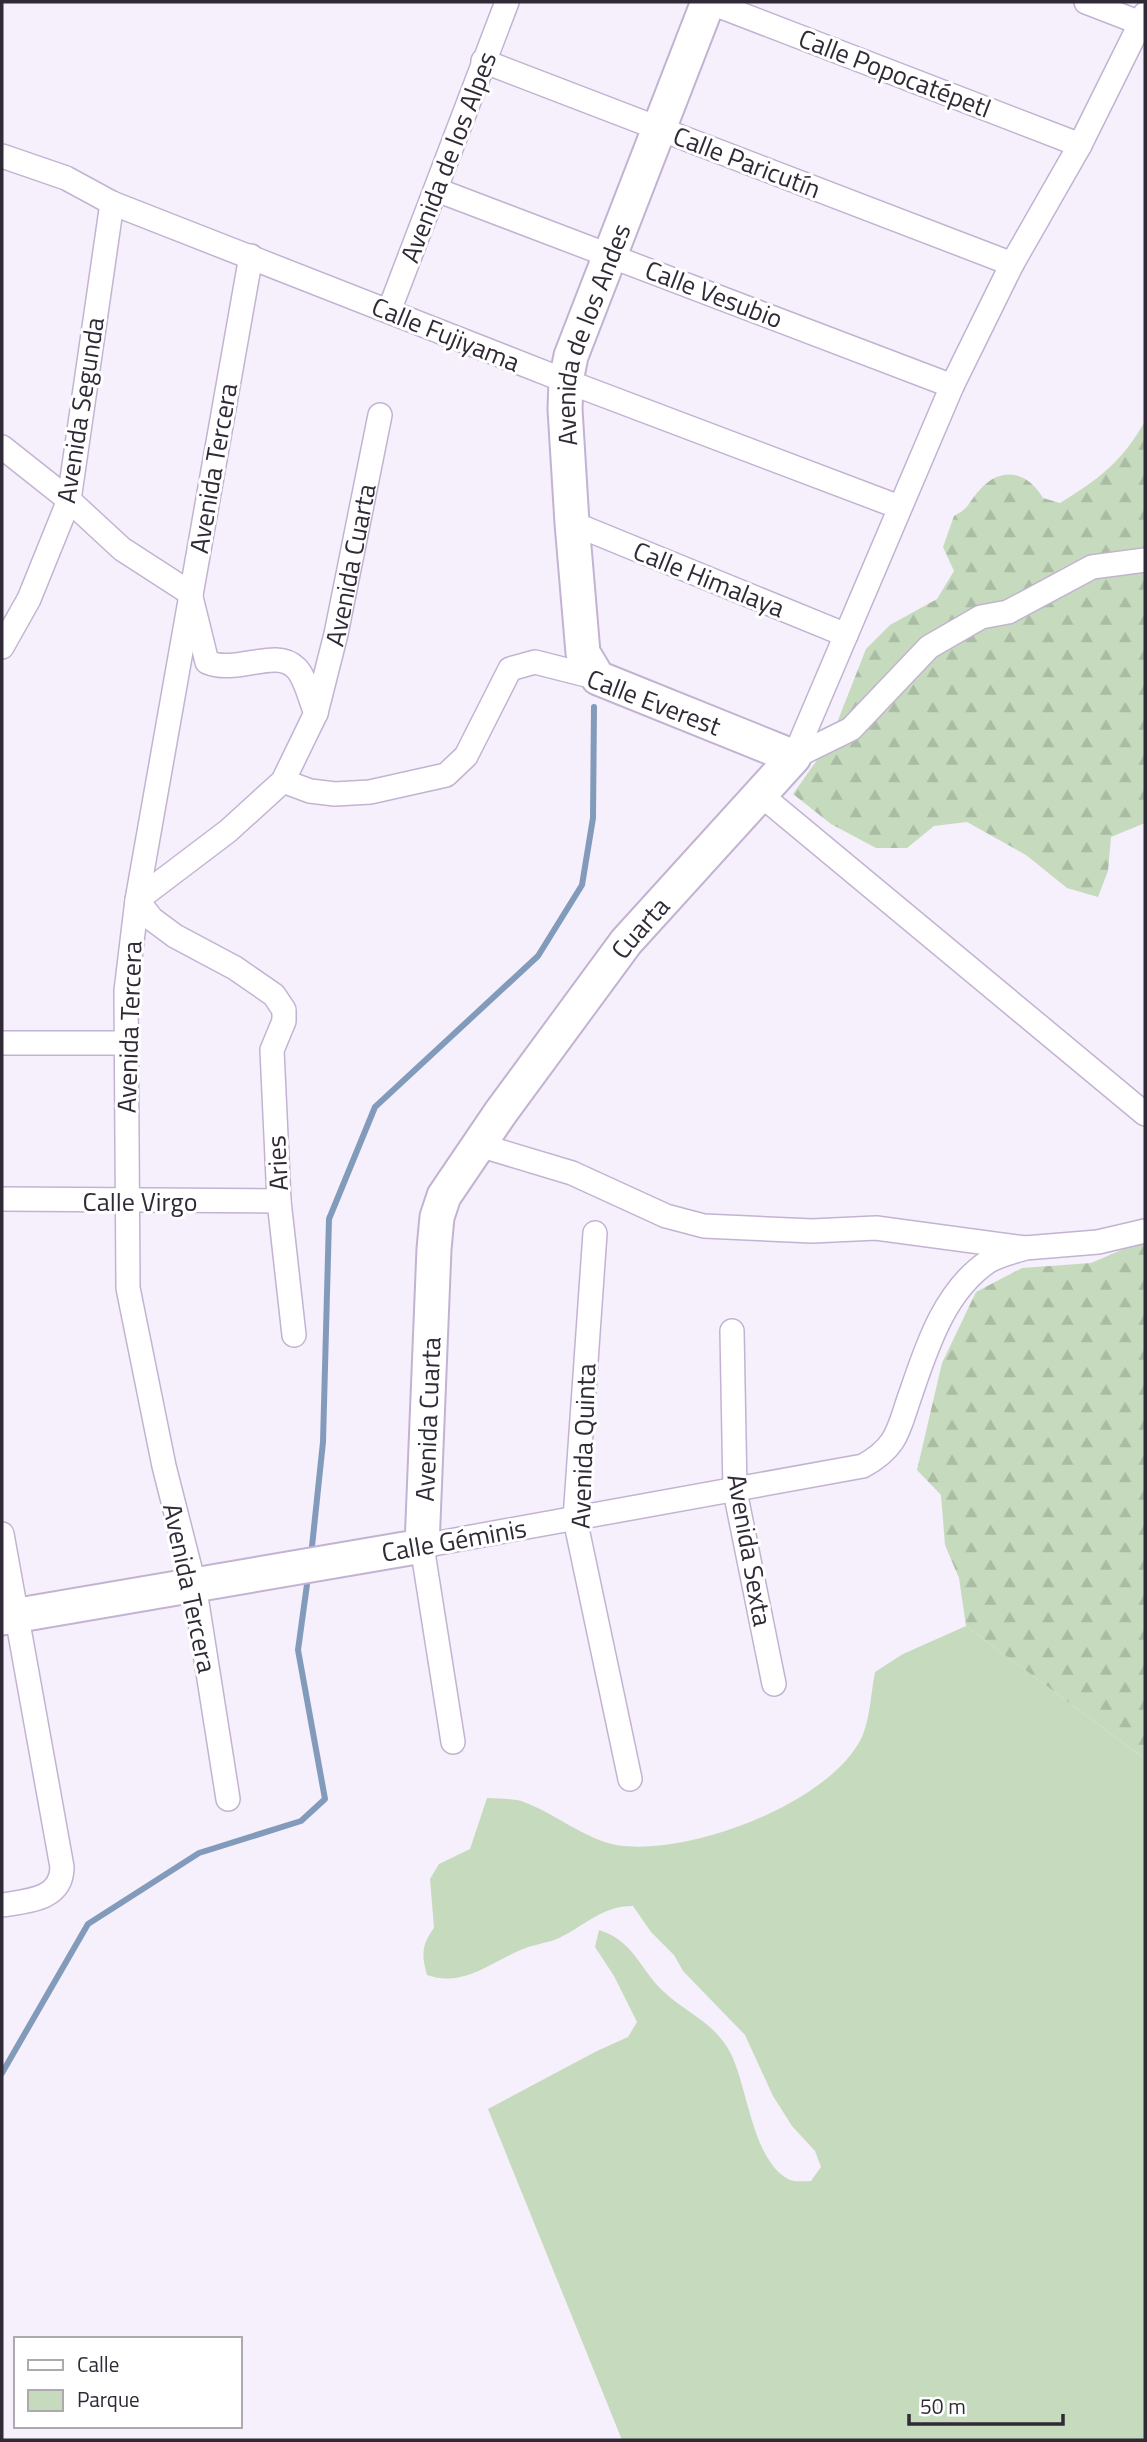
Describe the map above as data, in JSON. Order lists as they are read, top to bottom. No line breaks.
{"streets":{"street":["Calle Popocatépetl","Avenida de los Alpes","Calle Paricutín","Calle Vesubio","Calle Fujiyama","Avenida de los Andes","Avenida Segunda","Avenida Tercera","Avenida Cuarta","Calle Himalaya","Calle Everest","Cuarta","Aries","Calle Virgo","Avenida Quinta","Calle Géminis","Avenida Sexta"]},"crossings":[["Calle Popocatépetl","Avenida de los Andes"],["Avenida de los Alpes","Calle Paricutín"],["Avenida de los Alpes","Calle Vesubio"],["Avenida de los Alpes","Calle Fujiyama"],["Calle Paricutín","Avenida de los Andes"],["Calle Vesubio","Avenida de los Andes"],["Calle Fujiyama","Avenida de los Andes"],["Calle Fujiyama","Avenida Segunda"],["Calle Fujiyama","Avenida Tercera"],["Avenida de los Andes","Calle Himalaya"],["Avenida de los Andes","Calle Everest"],["Avenida Tercera","Aries"],["Avenida Tercera","Calle Virgo"],["Avenida Tercera","Calle Géminis"],["Avenida Cuarta","Calle Everest"],["Avenida Cuarta","Cuarta"],["Avenida Cuarta","Calle Géminis"],["Calle Everest","Cuarta"],["Aries","Calle Virgo"],["Avenida Quinta","Calle Géminis"],["Calle Géminis","Avenida Sexta"]],"legend":["Calle","Parque"],"scale_bar":"50 m"}
